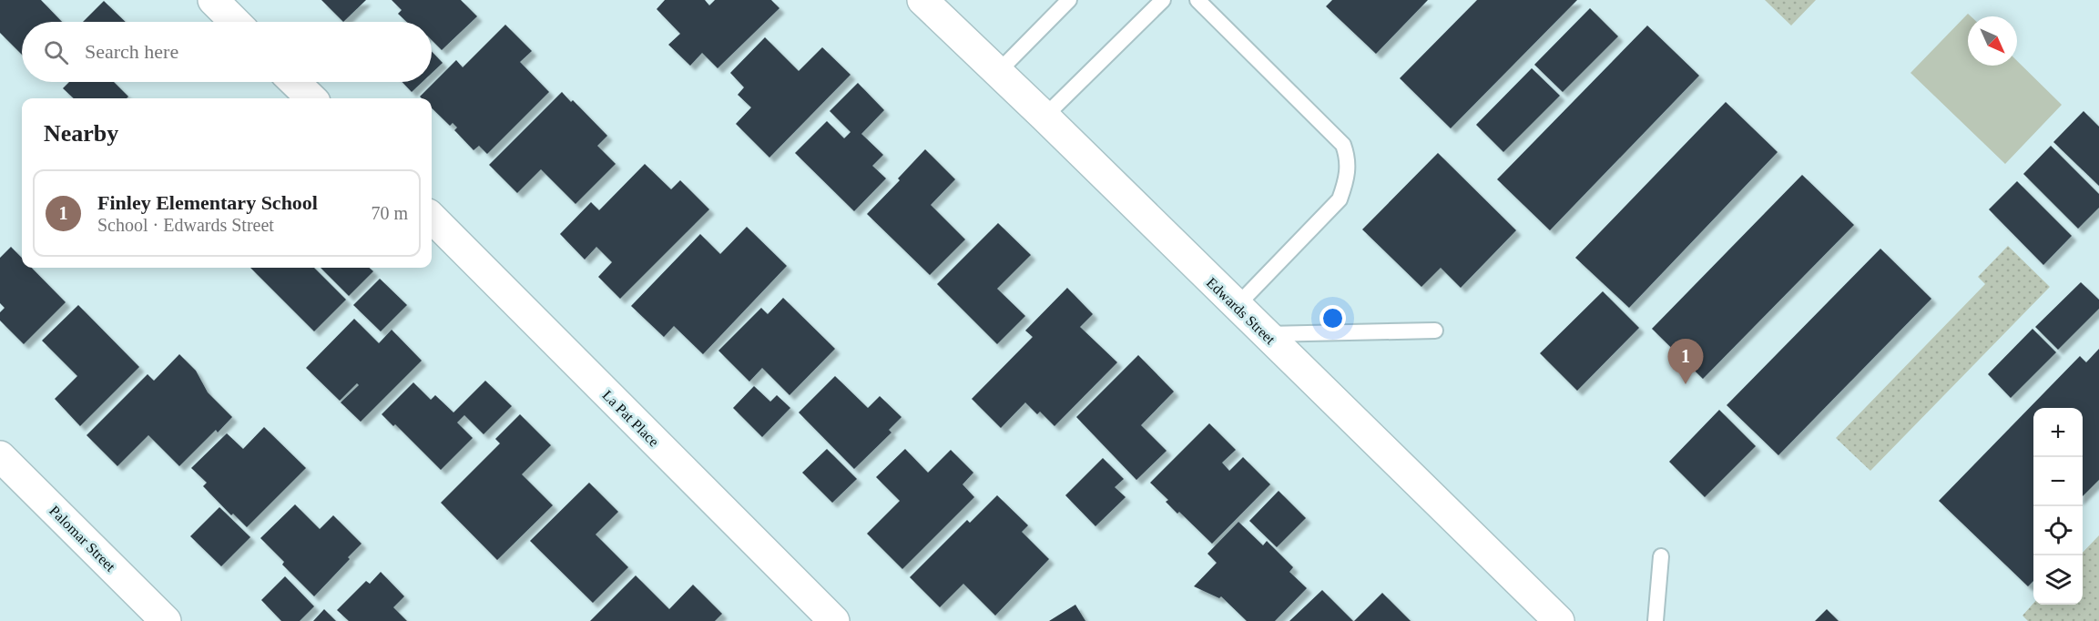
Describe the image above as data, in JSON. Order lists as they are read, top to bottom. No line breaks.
{"streets":{"street":["Edwards Street","La Pat Place","Palomar Street"]},"north":"bottom right","page":{"search":"Search here","heading":"Nearby","list":[{"mark":"1","name":"Finley Elementary School","note":"School · Edwards Street","value":"70 m"}],"pins":"1","map_buttons":["+","−"]}}
